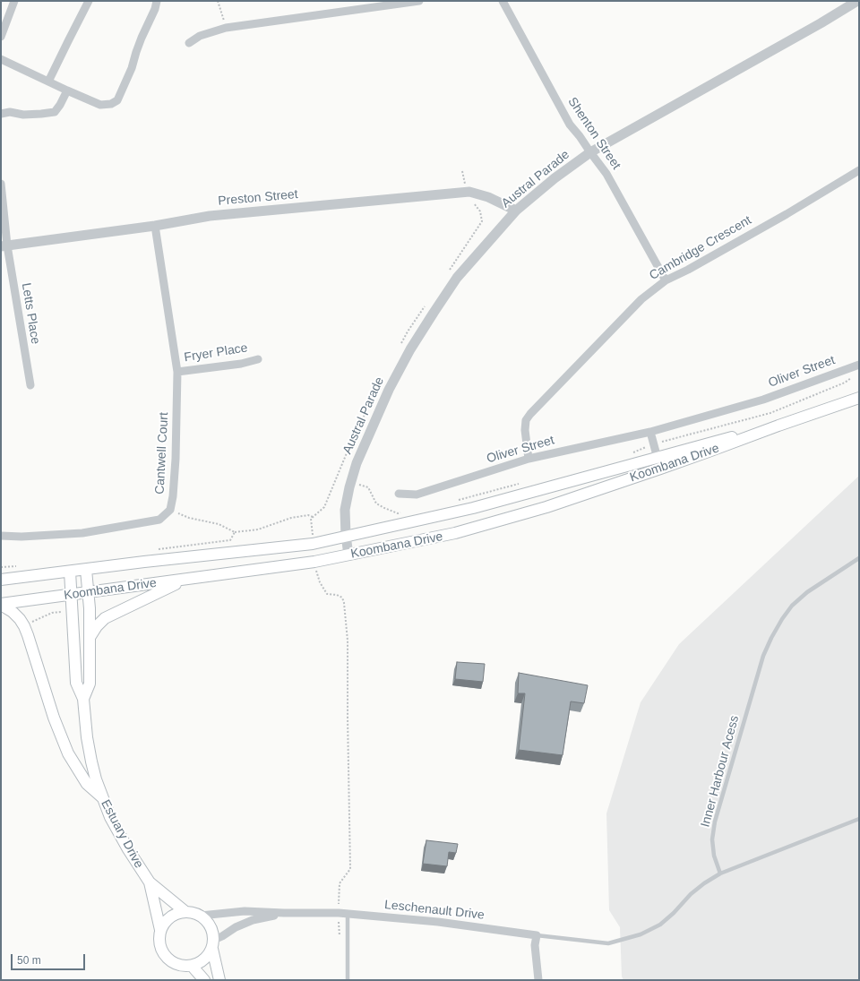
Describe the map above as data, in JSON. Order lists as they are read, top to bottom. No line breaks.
{"streets":{"main road":["Koombana Drive","Estuary Drive"],"street":["Shenton Street","Austral Parade","Preston Street","Cambridge Crescent","Letts Place","Fryer Place","Oliver Street","Cantwell Court","Leschenault Drive"],"lane":["Inner Harbour Acess"]},"crossings":[["Shenton Street","Austral Parade"],["Shenton Street","Cambridge Crescent"],["Austral Parade","Preston Street"],["Austral Parade","Koombana Drive"],["Preston Street","Letts Place"],["Preston Street","Cantwell Court"],["Cambridge Crescent","Oliver Street"],["Fryer Place","Cantwell Court"],["Koombana Drive","Estuary Drive"],["Estuary Drive","Leschenault Drive"]],"scale_bar":"50 m"}
